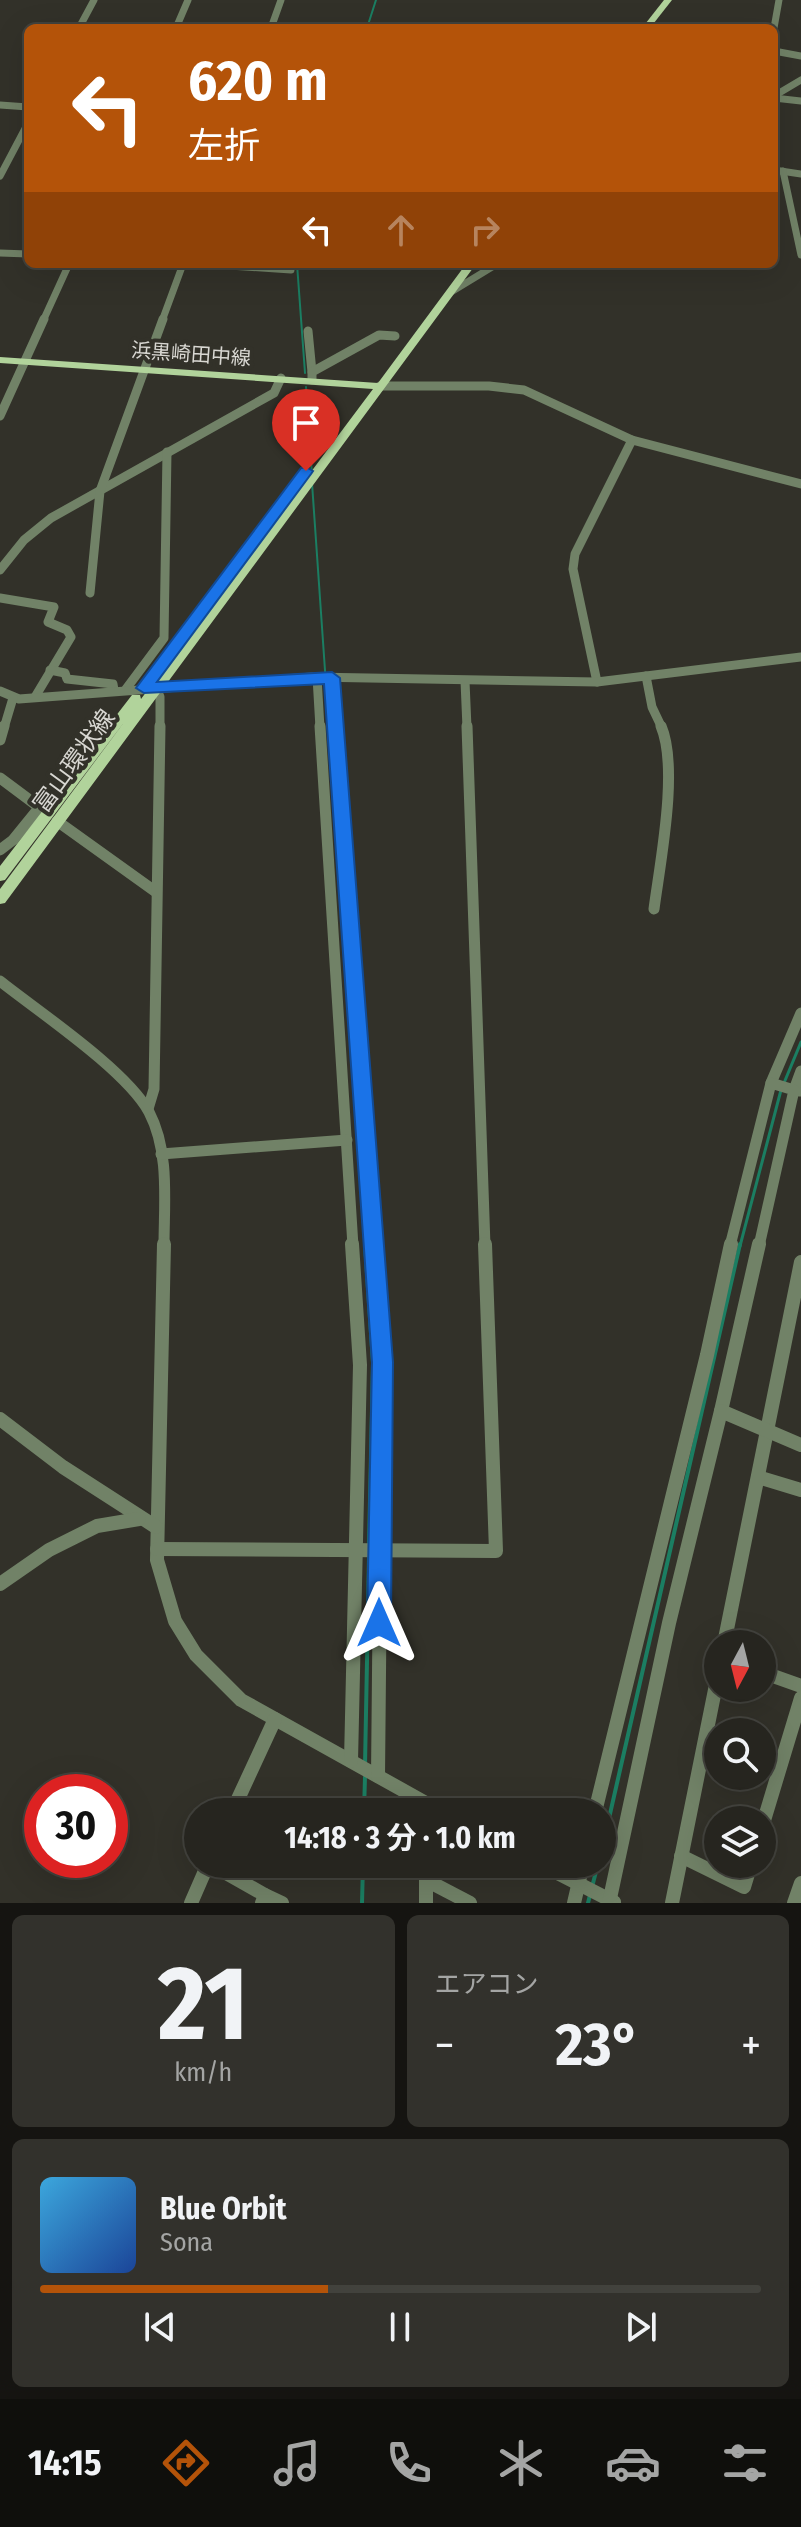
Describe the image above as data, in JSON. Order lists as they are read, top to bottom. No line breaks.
{"streets":{"main road":["浜黒崎田中線","富山環状線"]},"crossings":[["浜黒崎田中線","富山環状線"]],"north":"bottom","page":{"turn":["620 m","左折"],"limit":"30","trip":"14:18 · 3 分 · 1.0 km","tile":[["21","km/h"],"エアコン"],"heat":["−","23°","+"],"song":["Blue Orbit","Sona"],"tabs":"14:15"}}
